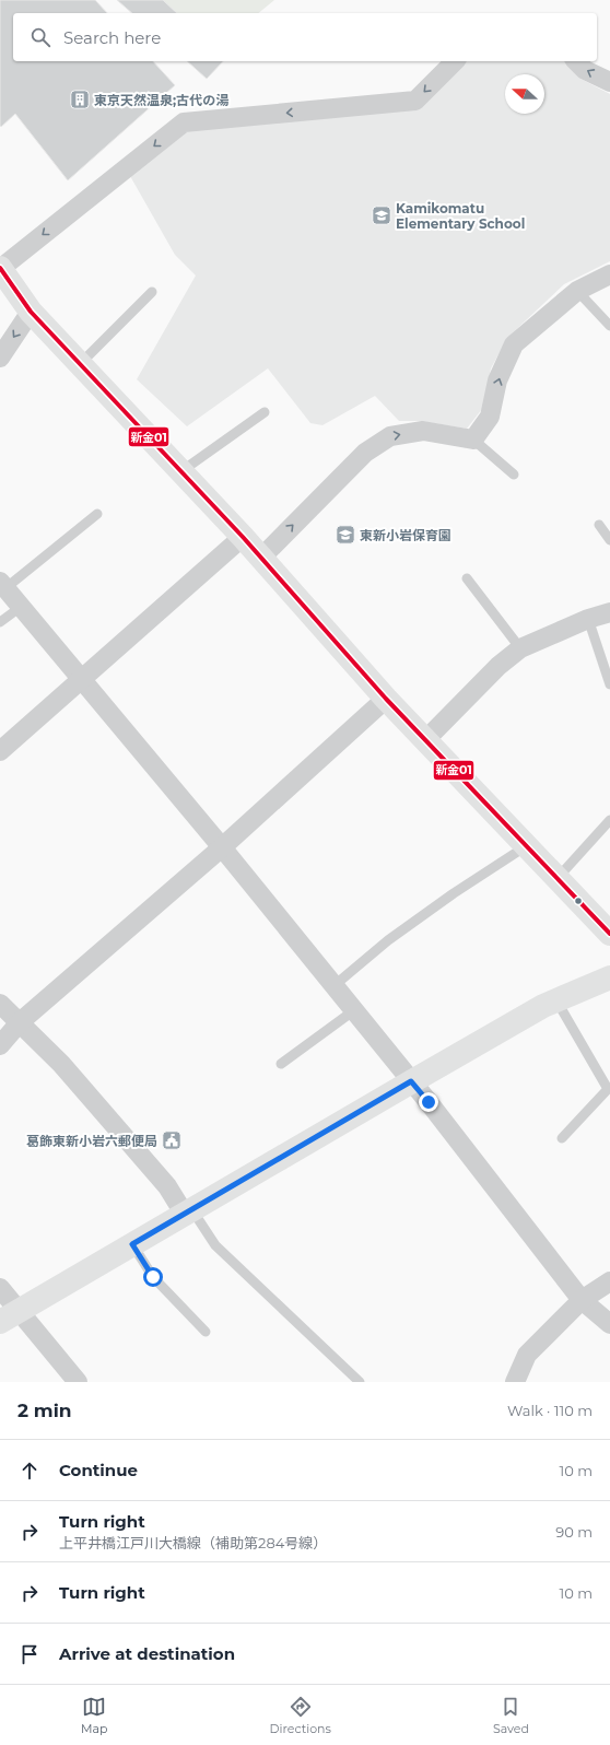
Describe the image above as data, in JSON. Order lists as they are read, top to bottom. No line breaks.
{"places":{"building":["東京天然温泉;古代の湯"],"school or university":["Kamikomatu Elementary School","東新小岩保育園"],"public building":["葛飾東新小岩六郵便局"]},"lines":["transit line 新金01"],"north":"left","page":{"search":"Search here","heading":["2 min","Walk · 110 m"],"list":[["Continue","10 m"],["Turn right","上平井橋江戸川大橋線（補助第284号線）","90 m"],["Turn right","10 m"],"Arrive at destination"],"nav":["Map","Directions","Saved"]}}
